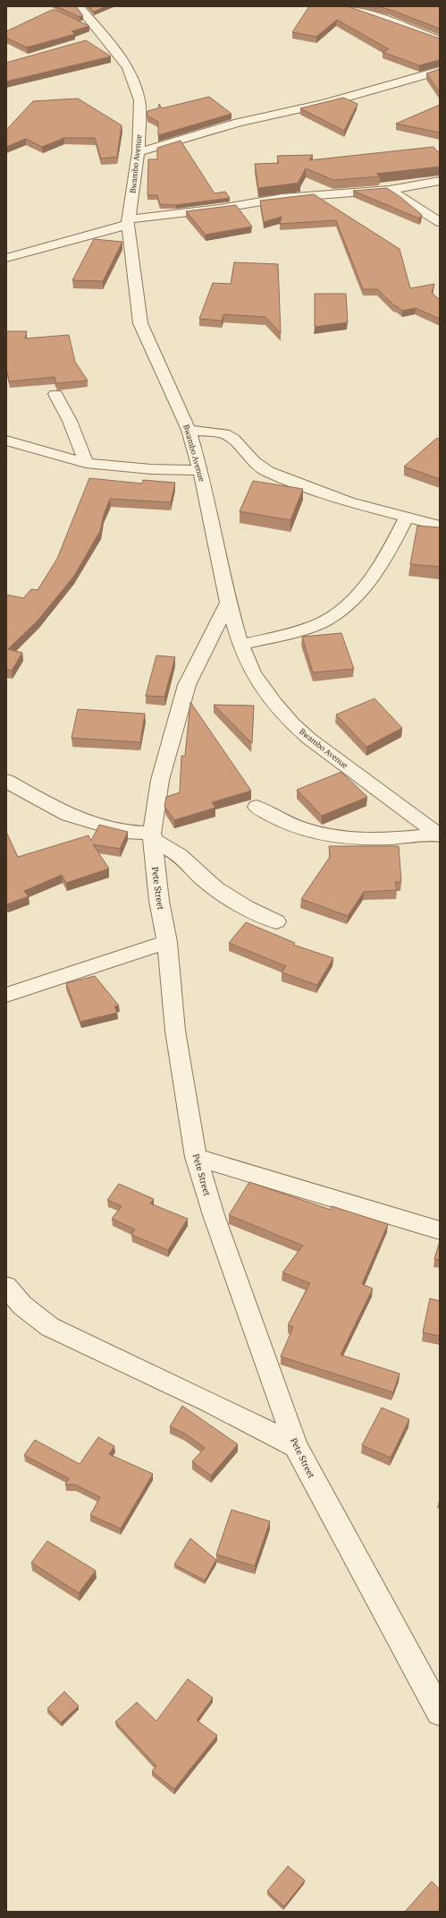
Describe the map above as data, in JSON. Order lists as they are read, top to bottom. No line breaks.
{"streets":{"street":["Bwambo Avenue","Pete Street"]},"crossings":[["Bwambo Avenue","Pete Street"]]}
